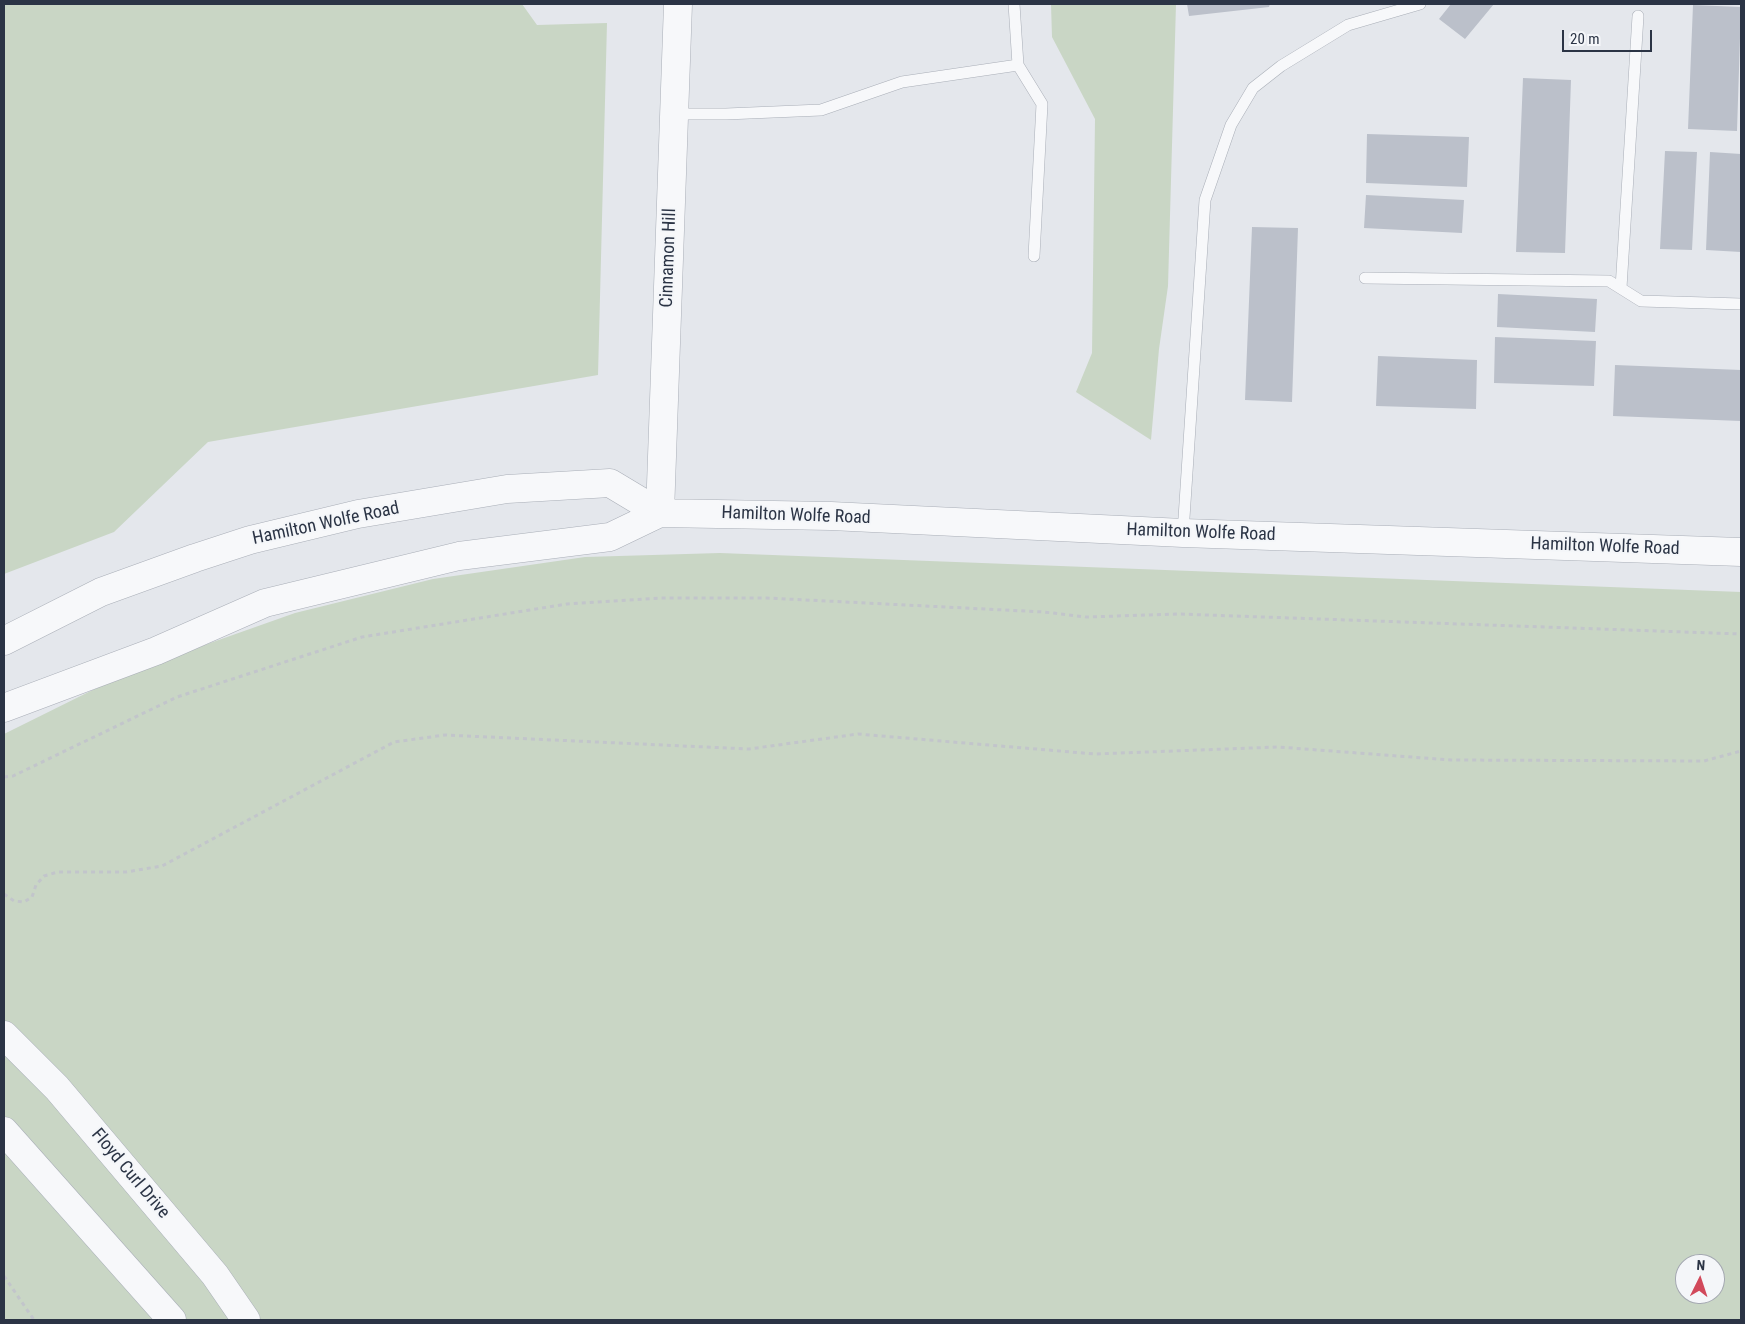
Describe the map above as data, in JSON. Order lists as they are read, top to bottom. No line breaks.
{"streets":{"street":["Cinnamon Hill","Hamilton Wolfe Road","Floyd Curl Drive"]},"crossings":[["Cinnamon Hill","Hamilton Wolfe Road"]],"scale_bar":"20 m","north":"top"}
